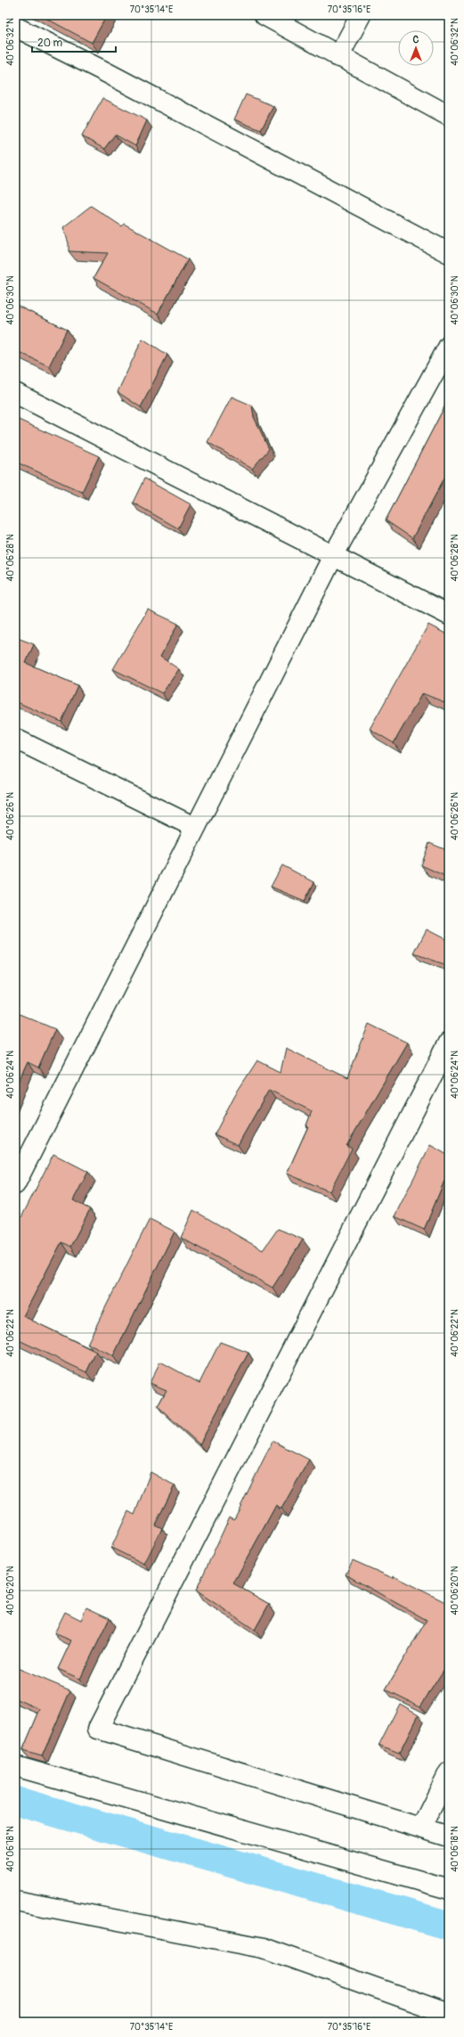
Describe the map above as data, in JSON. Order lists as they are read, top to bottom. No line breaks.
{"scale_bar":"20 m","north":"top","coordinates":["70°35'14\"E","70°35'16\"E","40°06'32\"N","40°06'30\"N","40°06'28\"N","40°06'26\"N","40°06'24\"N","40°06'22\"N","40°06'20\"N","40°06'18\"N"]}
